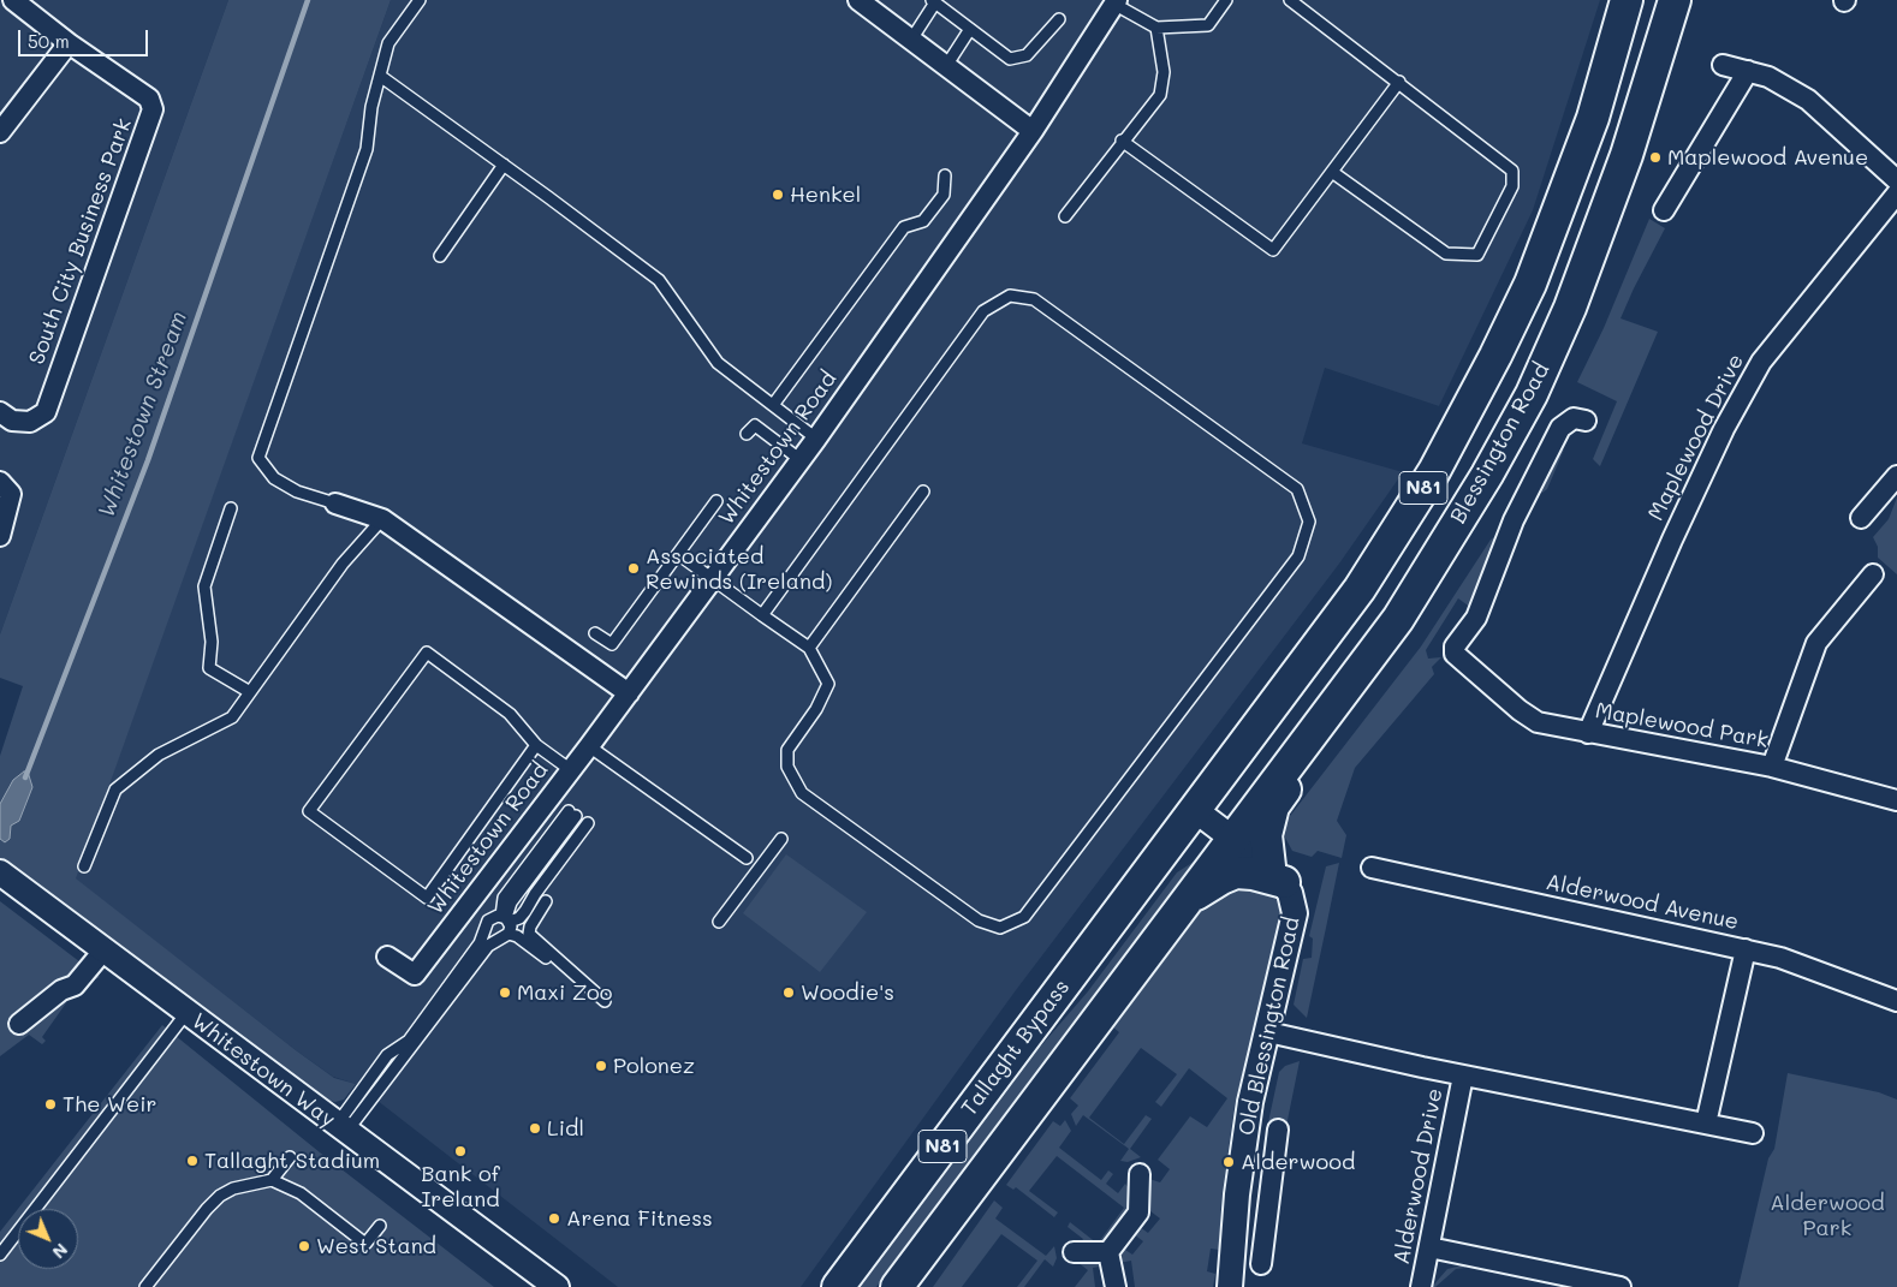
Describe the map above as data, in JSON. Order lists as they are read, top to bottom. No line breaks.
{"streets":{"main road":["Blessington Road","N81","Tallaght Bypass"],"street":["South City Business Park","Maplewood Drive","Whitestown Road","Maplewood Park","Alderwood Avenue","Old Blessington Road","Whitestown Way","Alderwood Drive"]},"crossings":[["Maplewood Drive","Maplewood Park"],["Blessington Road","N81"],["N81","Tallaght Bypass"]],"water":["Whitestown Stream"],"parks":["Alderwood Park"],"places":["Maplewood Avenue","Henkel","Associated Rewinds (Ireland)","Maxi Zoo","Woodie's","Polonez","The Weir","Lidl","Bank of Ireland","Tallaght Stadium","Alderwood","Arena Fitness","West Stand"],"scale_bar":"50 m","north":"bottom right"}
